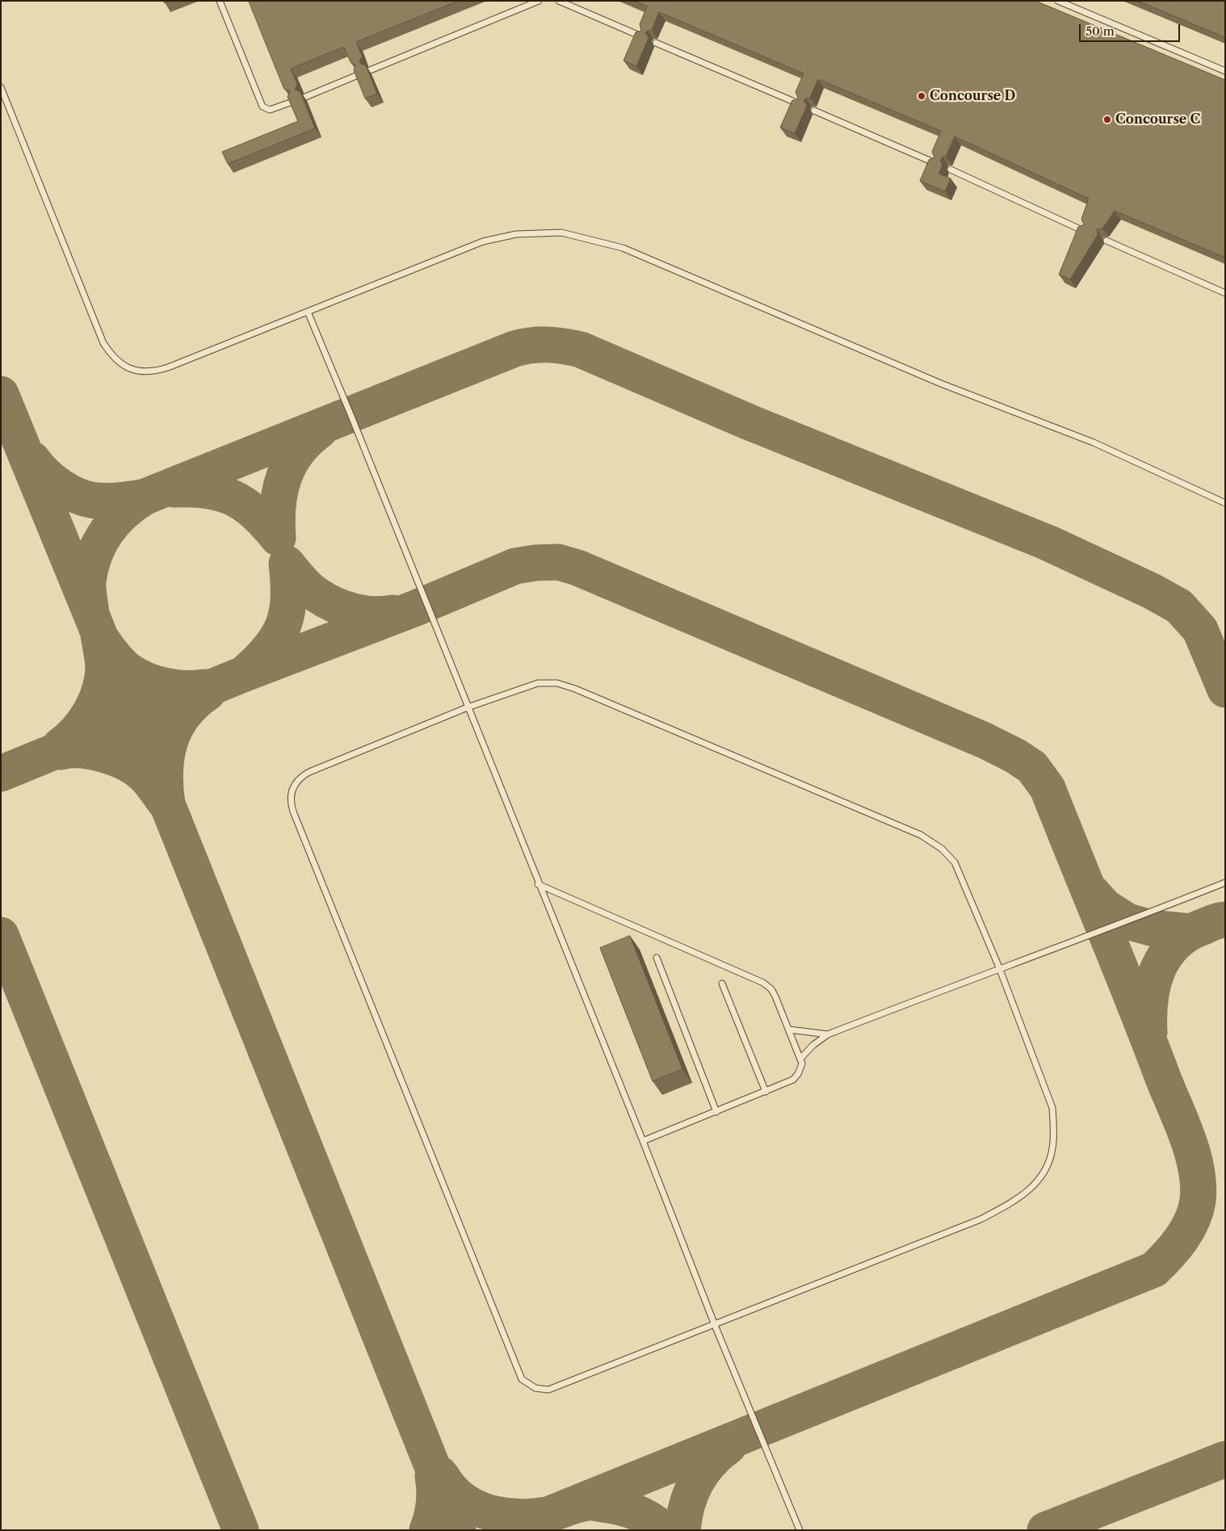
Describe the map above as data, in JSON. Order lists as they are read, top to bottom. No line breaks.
{"places":["Concourse D","Concourse C"],"scale_bar":"50 m"}
